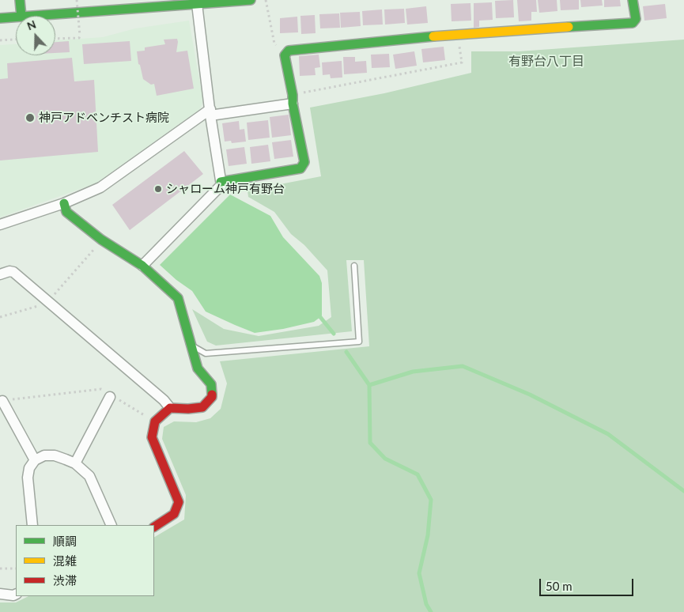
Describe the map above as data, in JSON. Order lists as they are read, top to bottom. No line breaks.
{"districts":["有野台八丁目"],"places":["神戸アドベンチスト病院","シャローム神戸有野台"],"legend":["順調","混雑","渋滞"],"scale_bar":"50 m","north":"top"}
